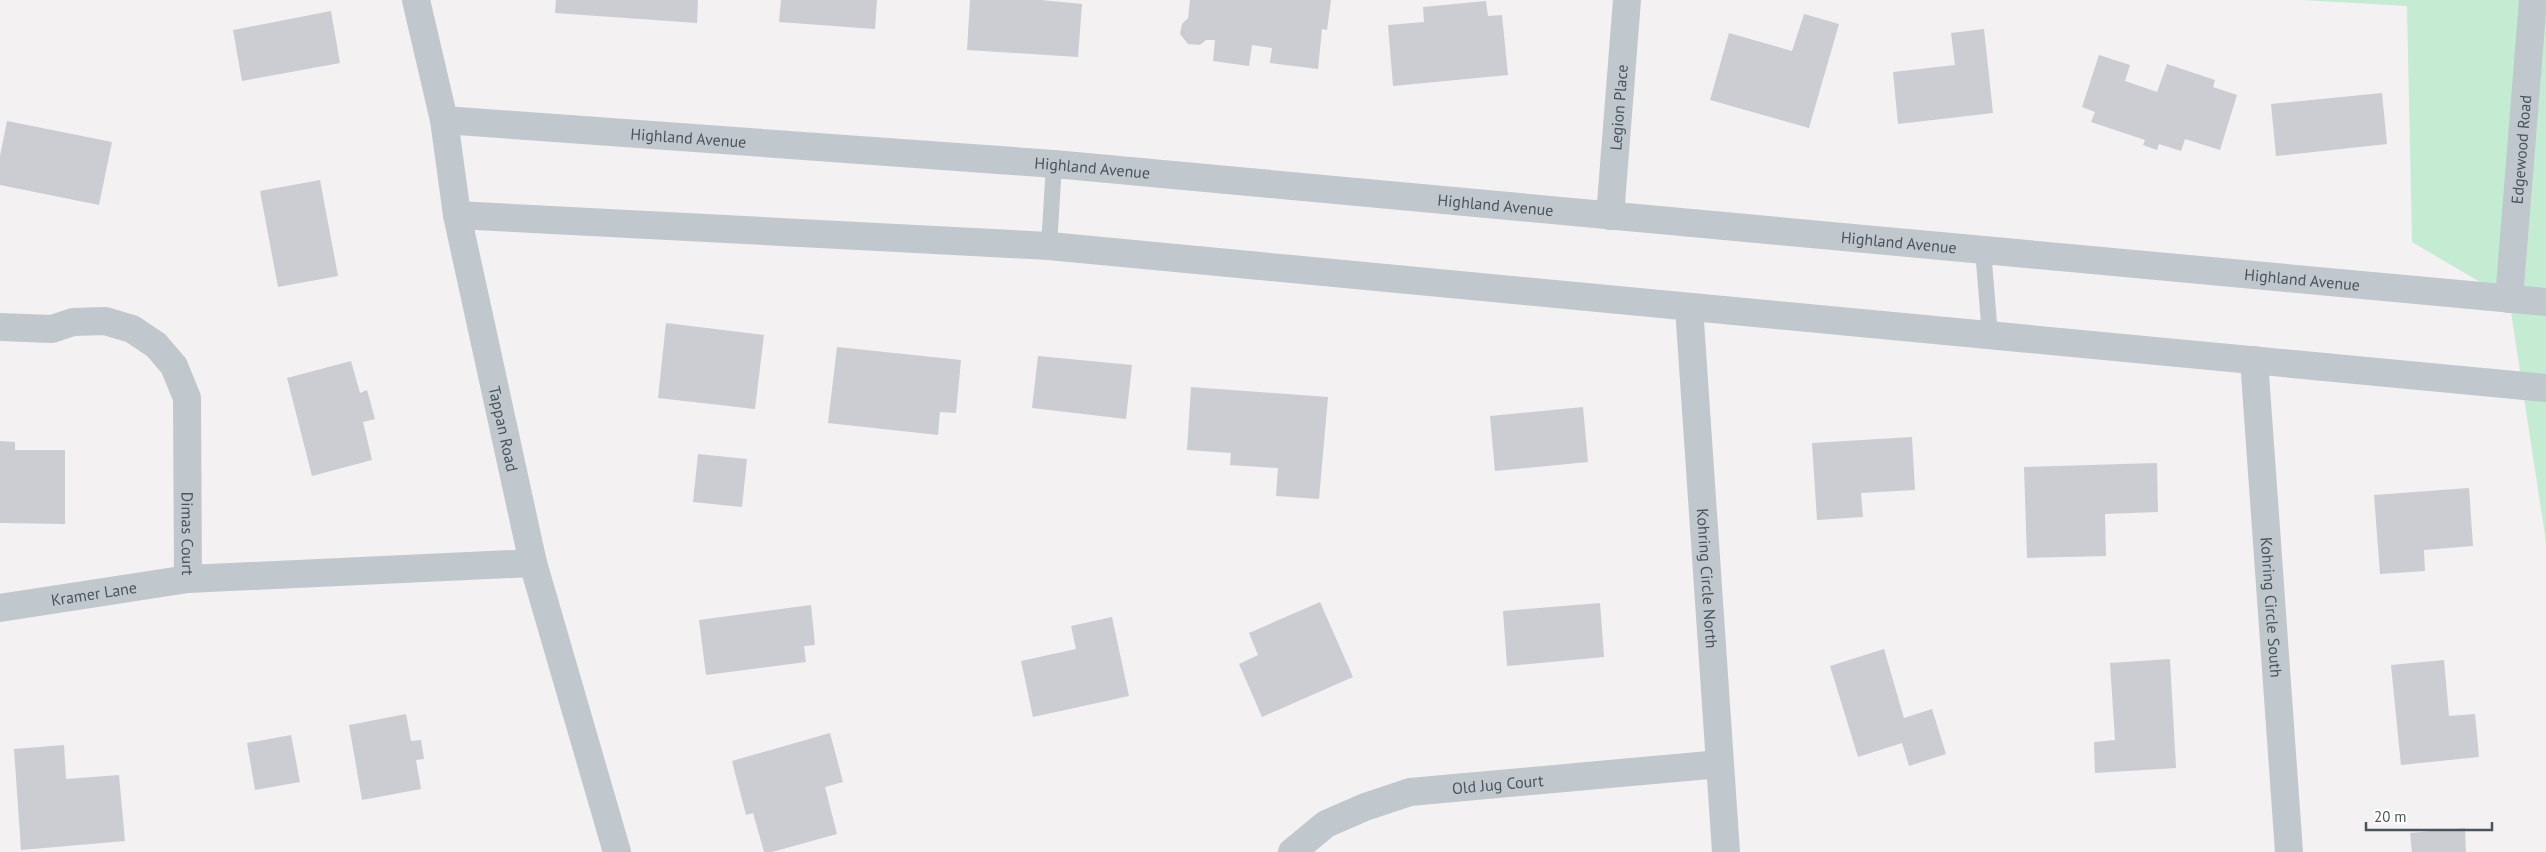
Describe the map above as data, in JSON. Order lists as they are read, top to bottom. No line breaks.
{"streets":{"street":["Legion Place","Highland Avenue","Edgewood Road","Tappan Road","Dimas Court","Kohring Circle North","Kramer Lane","Kohring Circle South","Old Jug Court"]},"crossings":[["Legion Place","Highland Avenue"],["Highland Avenue","Edgewood Road"],["Highland Avenue","Tappan Road"],["Tappan Road","Dimas Court"],["Dimas Court","Kramer Lane"],["Kohring Circle North","Old Jug Court"]],"scale_bar":"20 m"}
